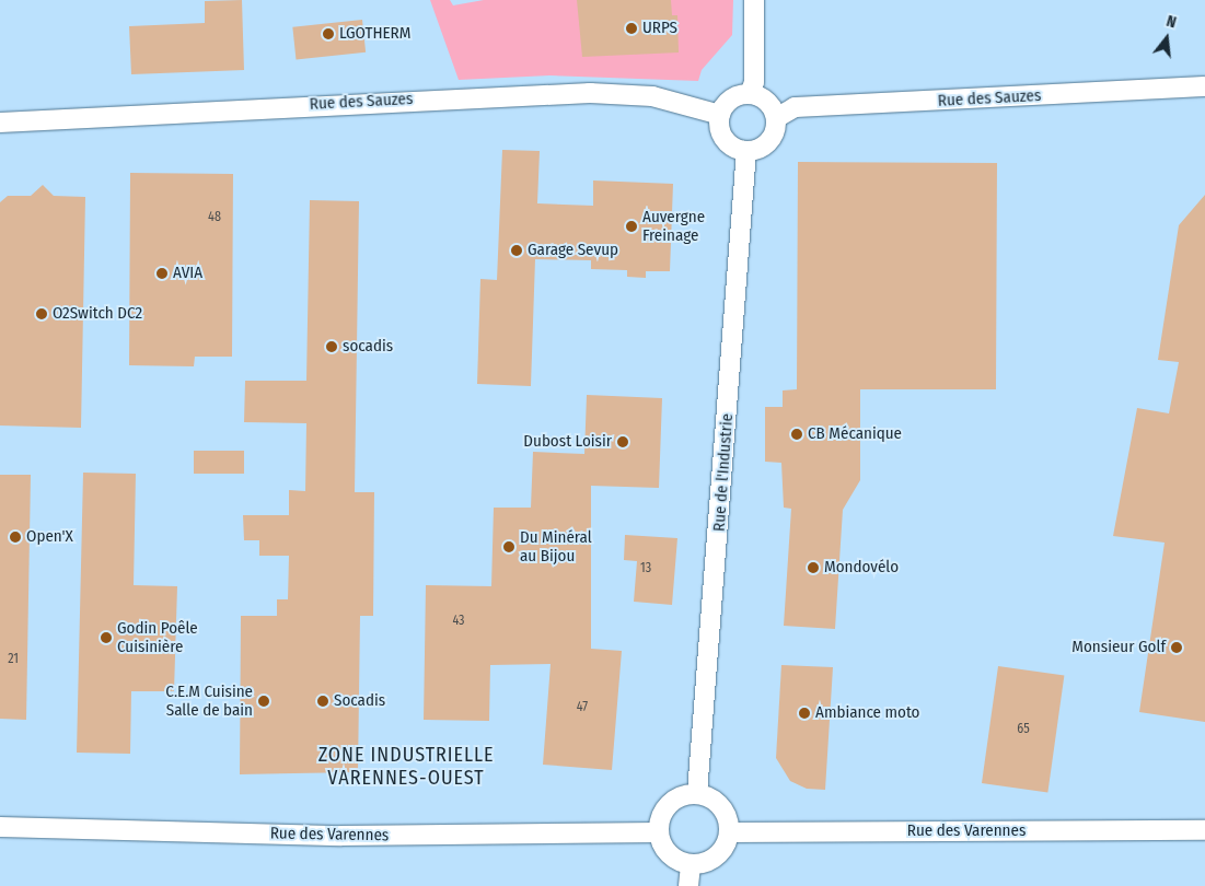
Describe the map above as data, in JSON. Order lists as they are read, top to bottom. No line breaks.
{"streets":{"street":["Rue des Sauzes","Rue de l'Industrie","Rue des Varennes"]},"crossings":[["Rue des Sauzes","Rue de l'Industrie"],["Rue de l'Industrie","Rue des Varennes"]],"districts":["ZONE INDUSTRIELLE VARENNES-OUEST"],"places":["URPS","LGOTHERM","Auvergne Freinage","Garage Sevup","AVIA","O2Switch DC2","socadis","CB Mécanique","Dubost Loisir","Open'X","Du Minéral au Bijou","Mondovélo","Godin Poêle Cuisinière","Monsieur Golf","C.E.M Cuisine Salle de bain","Socadis","Ambiance moto"],"house_numbers":["48","13","43","21","47","65"],"north":"top"}
